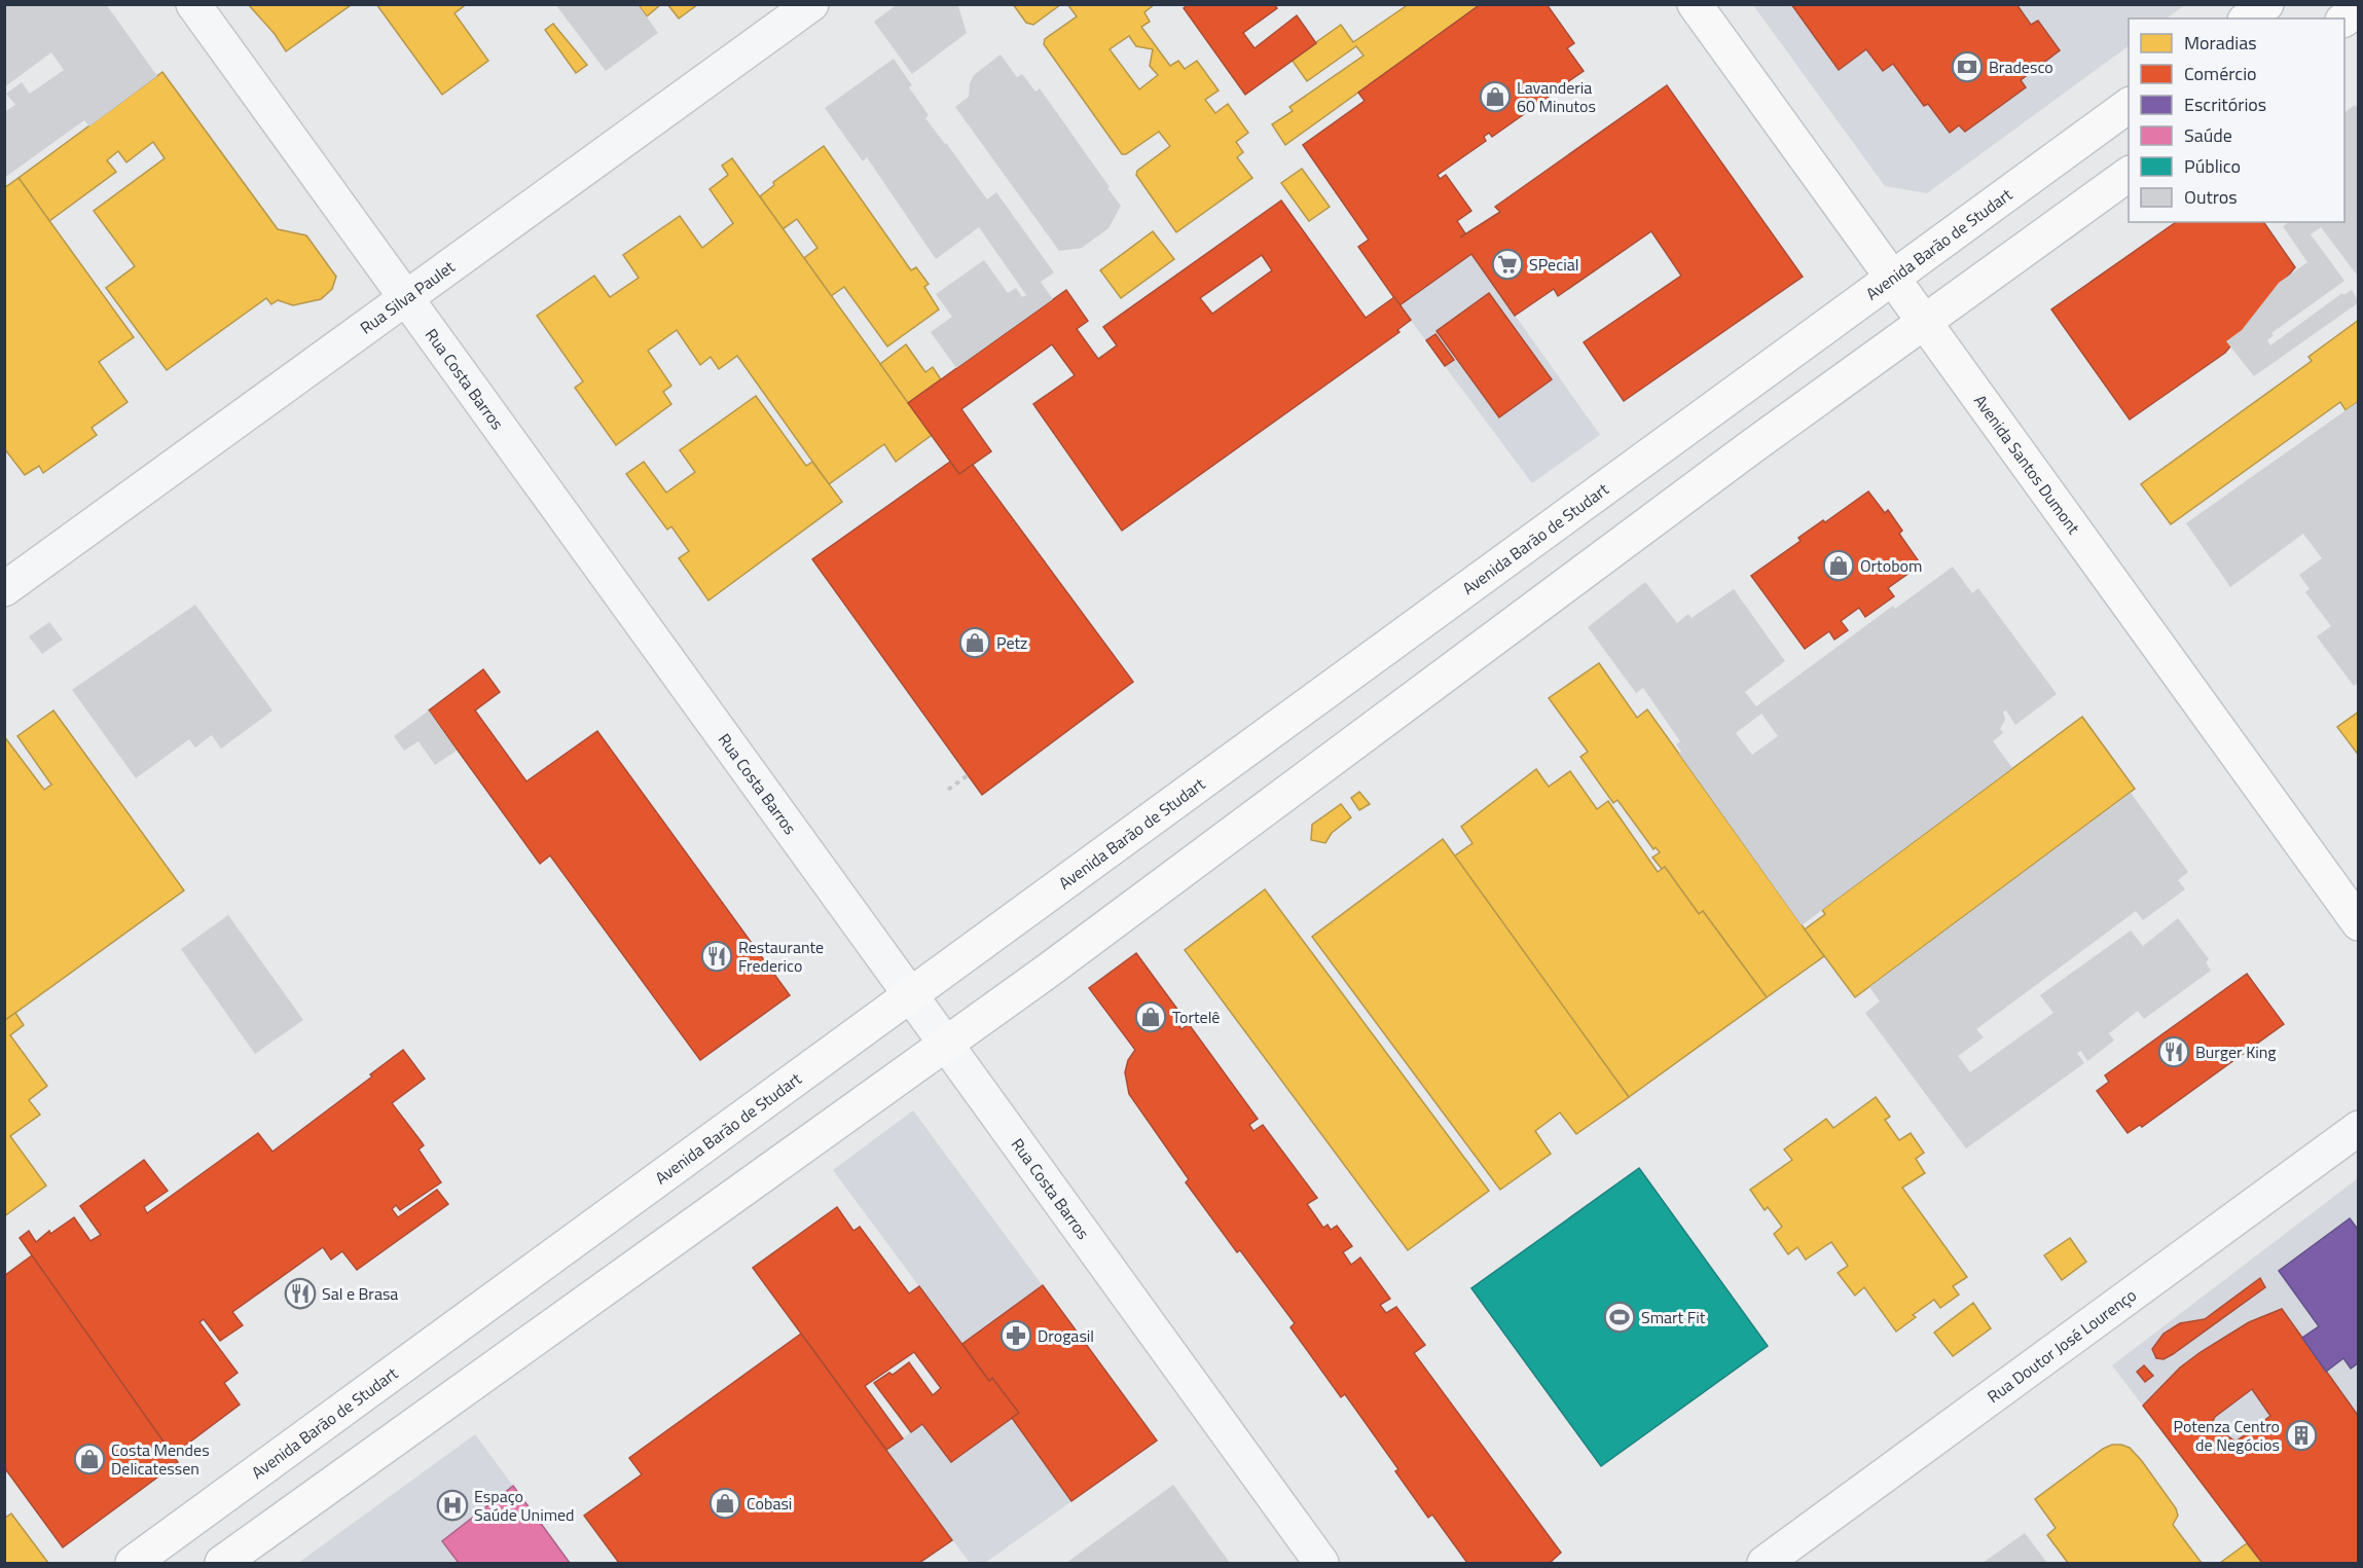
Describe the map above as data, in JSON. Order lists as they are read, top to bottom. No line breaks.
{"streets":{"main road":["Avenida Barão de Studart","Avenida Santos Dumont"],"street":["Rua Silva Paulet","Rua Costa Barros","Rua Doutor José Lourenço"]},"crossings":[["Avenida Barão de Studart","Rua Costa Barros"],["Avenida Barão de Studart","Avenida Santos Dumont"],["Rua Silva Paulet","Rua Costa Barros"]],"places":{"bank":["Bradesco"],"shop":["Lavanderia 60 Minutos","Ortobom","Petz","Tortelê","Costa Mendes Delicatessen","Cobasi"],"supermarket":["SPecial"],"restaurant":["Restaurante Frederico","Burger King","Sal e Brasa"],"sports":["Smart Fit"],"pharmacy":["Drogasil"],"building":["Potenza Centro de Negócios"],"hospital":["Espaço Saúde Unimed"]},"legend":["Moradias","Comércio","Escritórios","Saúde","Público","Outros"]}
